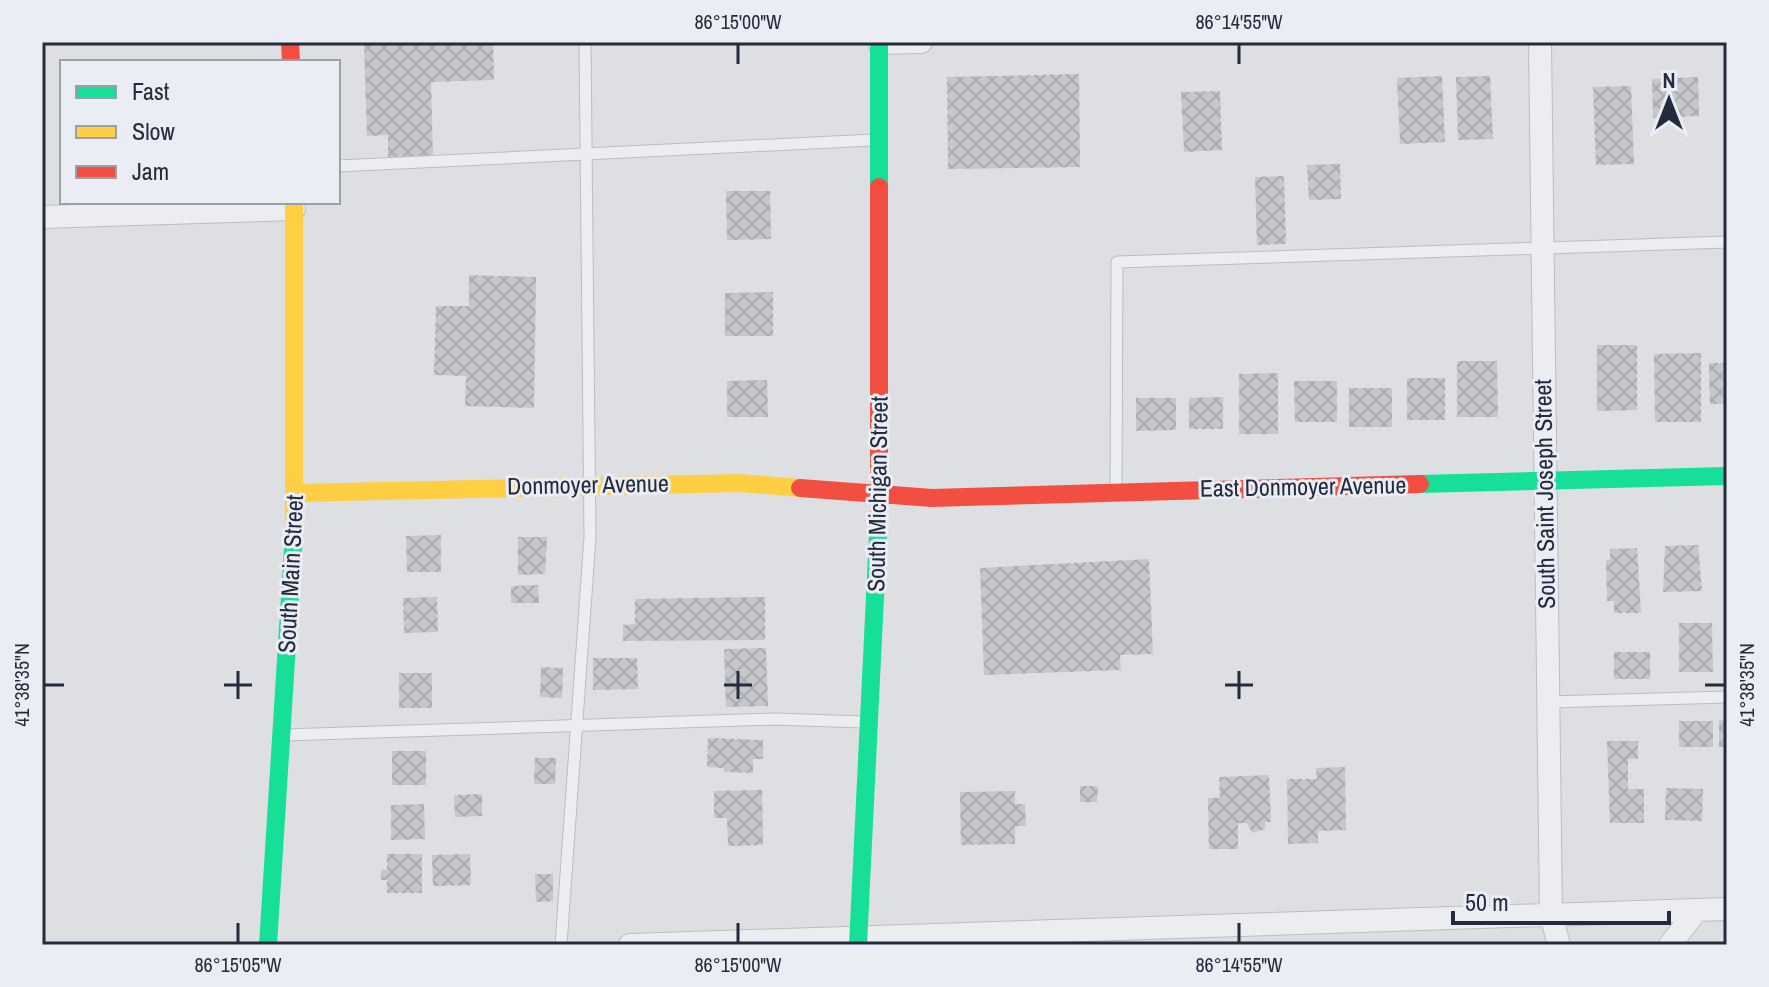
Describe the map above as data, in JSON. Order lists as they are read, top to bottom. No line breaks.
{"streets":{"main road":["Donmoyer Avenue","East Donmoyer Avenue","South Michigan Street","South Main Street"],"street":["South Saint Joseph Street"]},"crossings":[["Donmoyer Avenue","East Donmoyer Avenue"],["Donmoyer Avenue","South Michigan Street"],["Donmoyer Avenue","South Main Street"],["East Donmoyer Avenue","South Michigan Street"],["East Donmoyer Avenue","South Saint Joseph Street"]],"legend":["Fast","Slow","Jam"],"scale_bar":"50 m","north":"top","coordinates":["86°15'00\"W","86°14'55\"W","41°38'35\"N","86°15'05\"W"]}
